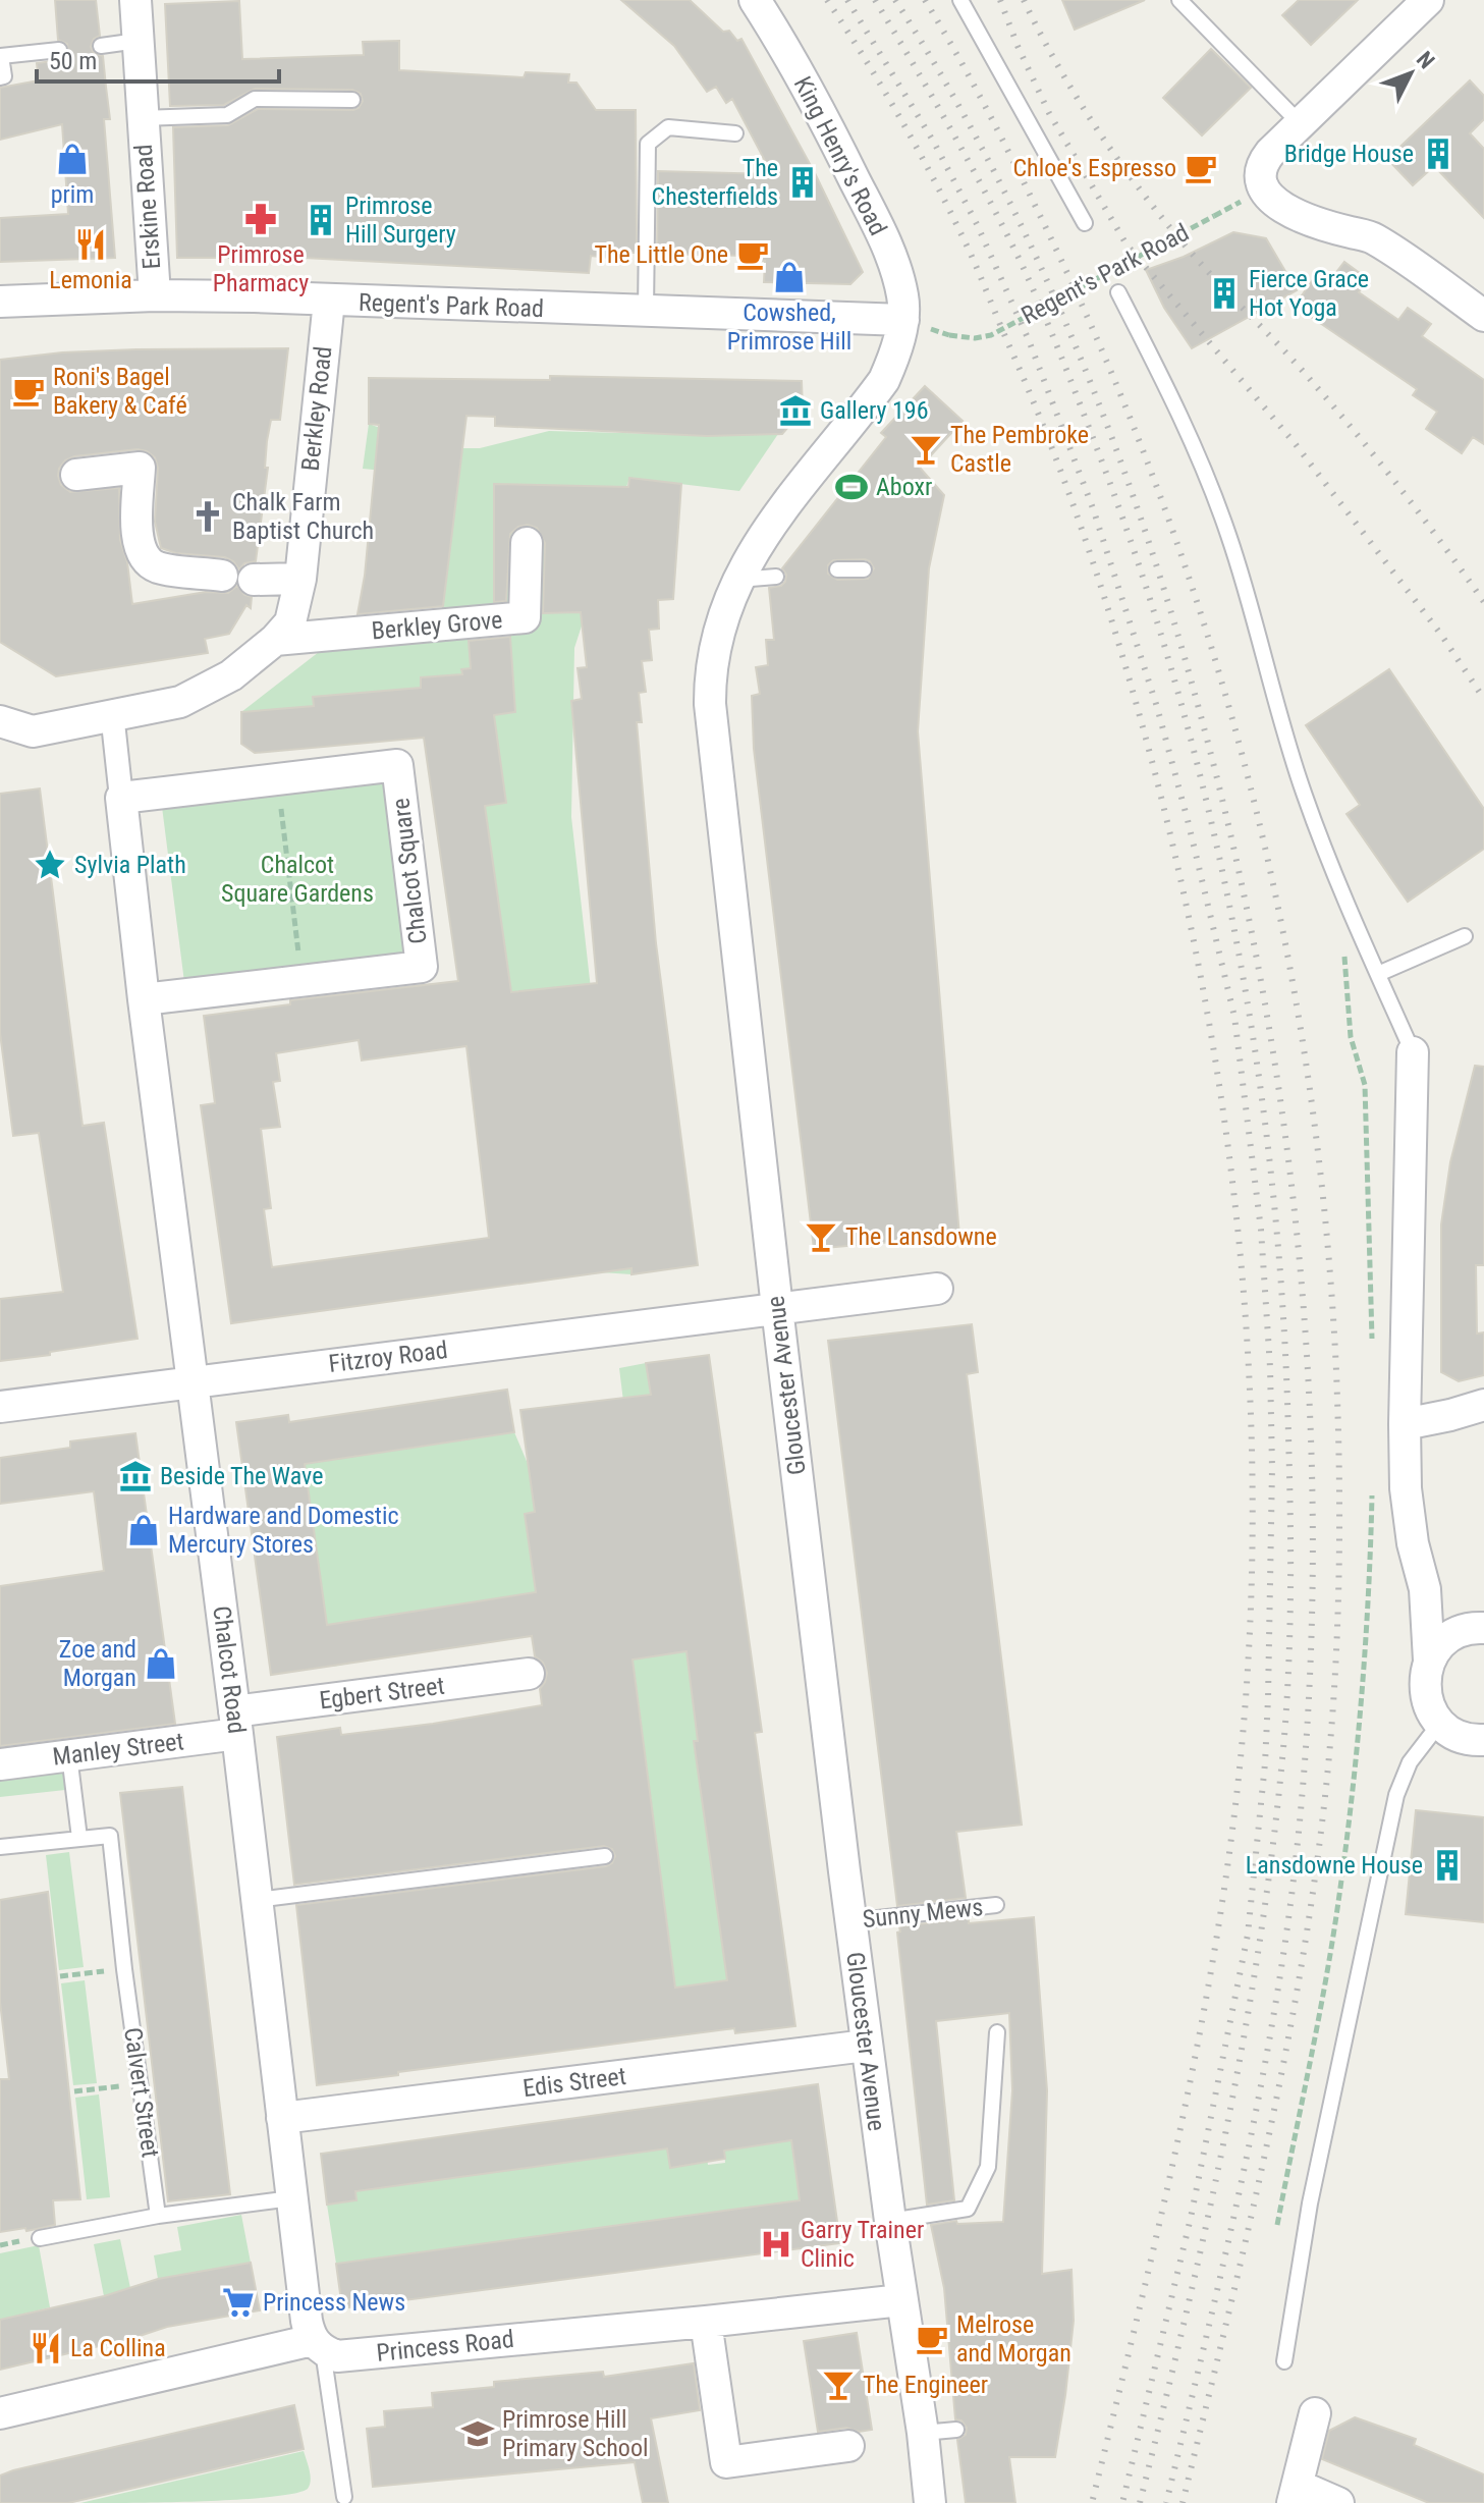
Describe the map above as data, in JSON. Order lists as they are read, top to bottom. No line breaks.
{"streets":{"street":["King Henry's Road","Erskine Road","Regent's Park Road","Berkley Road","Berkley Grove","Chalcot Square","Fitzroy Road","Gloucester Avenue","Chalcot Road","Egbert Street","Manley Street","Edis Street","Princess Road"],"lane":["Sunny Mews","Calvert Street"]},"crossings":[["King Henry's Road","Regent's Park Road"],["King Henry's Road","Gloucester Avenue"],["Erskine Road","Regent's Park Road"],["Regent's Park Road","Berkley Road"],["Regent's Park Road","Gloucester Avenue"],["Berkley Road","Berkley Grove"],["Chalcot Square","Chalcot Road"],["Fitzroy Road","Gloucester Avenue"],["Fitzroy Road","Chalcot Road"],["Gloucester Avenue","Sunny Mews"],["Gloucester Avenue","Edis Street"],["Gloucester Avenue","Princess Road"],["Chalcot Road","Egbert Street"],["Chalcot Road","Manley Street"],["Chalcot Road","Edis Street"],["Chalcot Road","Princess Road"],["Egbert Street","Manley Street"]],"parks":["Chalcot Square Gardens"],"places":{"building":["Bridge House","The Chesterfields","Primrose Hill Surgery","Fierce Grace Hot Yoga","Lansdowne House"],"shop":["prim","Cowshed, Primrose Hill","Hardware and Domestic Mercury Stores","Zoe and Morgan"],"cafe":["Chloe's Espresso","The Little One","Roni's Bagel Bakery & Café","Melrose and Morgan"],"pharmacy":["Primrose Pharmacy"],"restaurant":["Lemonia","La Collina"],"museum":["Gallery 196","Beside The Wave"],"bar":["The Pembroke Castle","The Lansdowne","The Engineer"],"sports":["Aboxr"],"church":["Chalk Farm Baptist Church"],"place":["Sylvia Plath"],"hospital":["Garry Trainer Clinic"],"supermarket":["Princess News"],"school or university":["Primrose Hill Primary School"]},"scale_bar":"50 m","north":"top right"}
